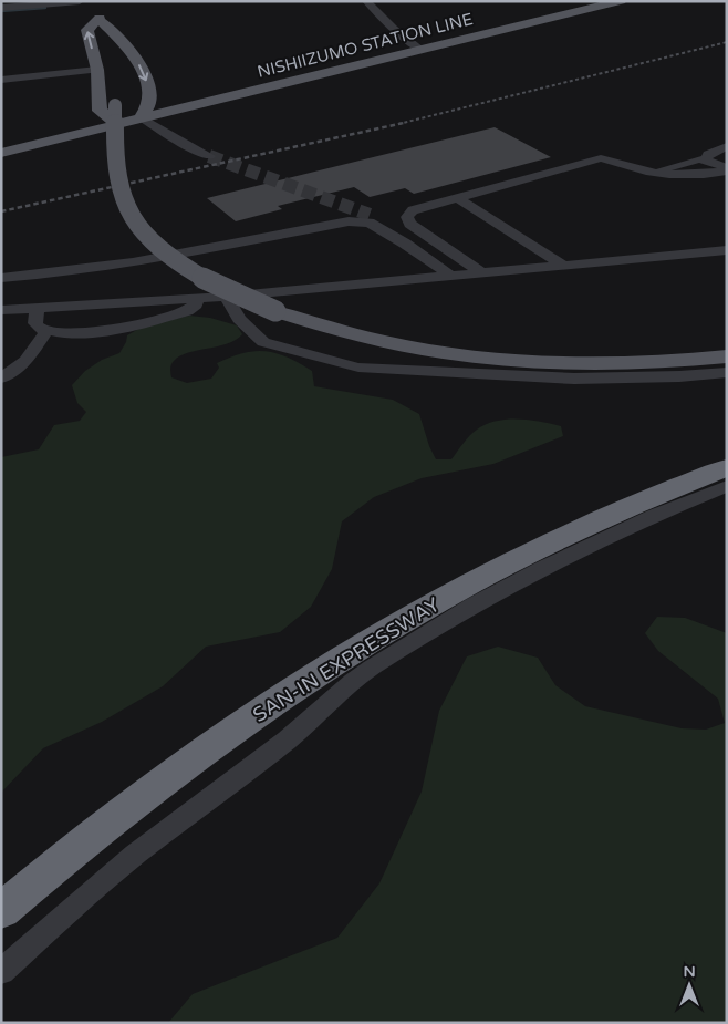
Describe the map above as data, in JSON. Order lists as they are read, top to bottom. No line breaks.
{"streets":{"highway":["SAN-IN EXPRESSWAY"],"main road":["NISHIIZUMO STATION LINE"]},"north":"top"}
